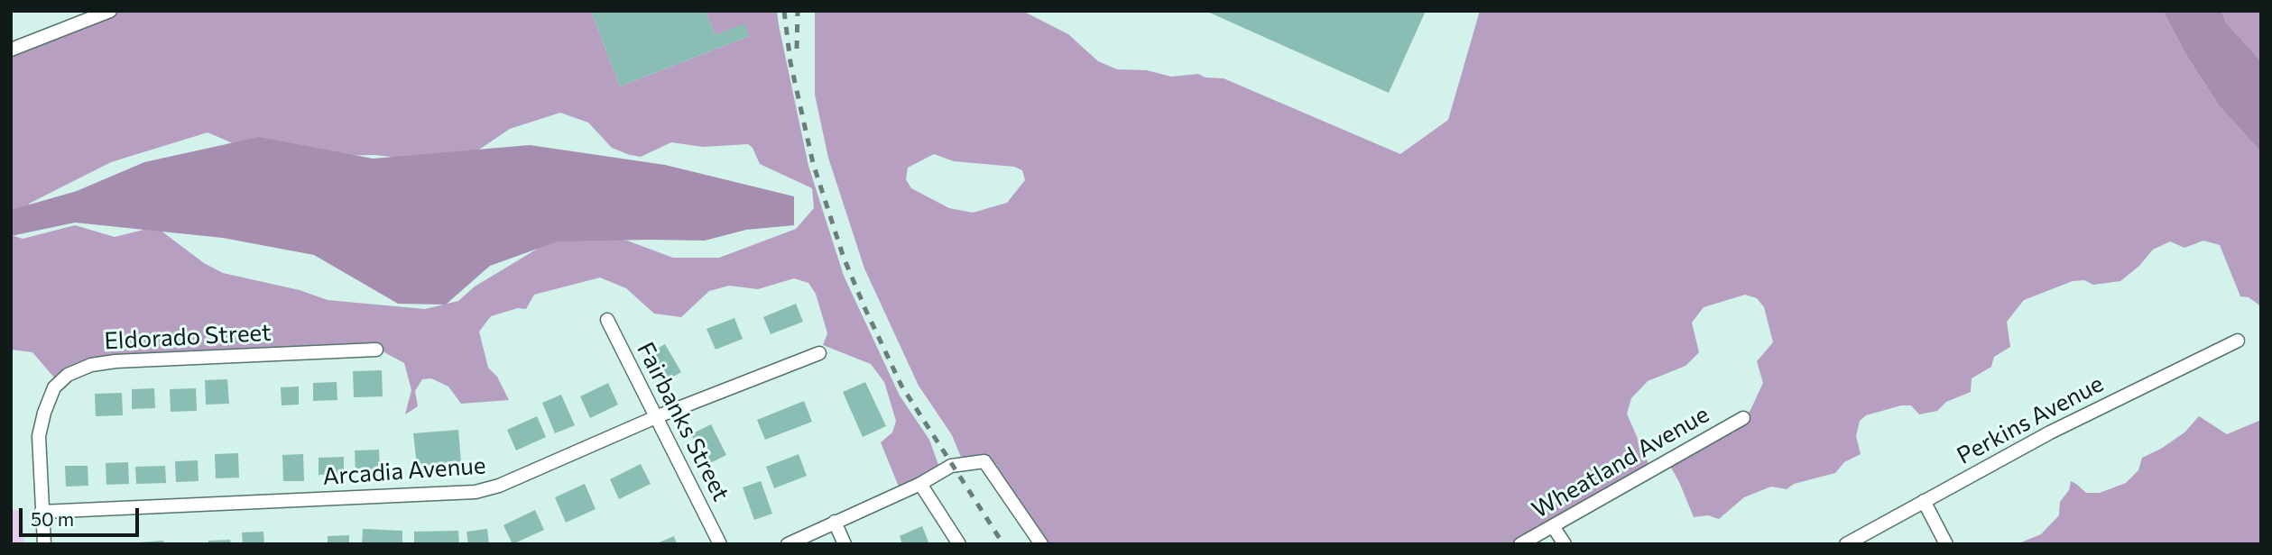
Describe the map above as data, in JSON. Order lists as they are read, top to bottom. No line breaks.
{"streets":{"street":["Eldorado Street","Perkins Avenue","Fairbanks Street","Wheatland Avenue","Arcadia Avenue"]},"crossings":[["Eldorado Street","Arcadia Avenue"],["Fairbanks Street","Arcadia Avenue"]],"scale_bar":"50 m"}
